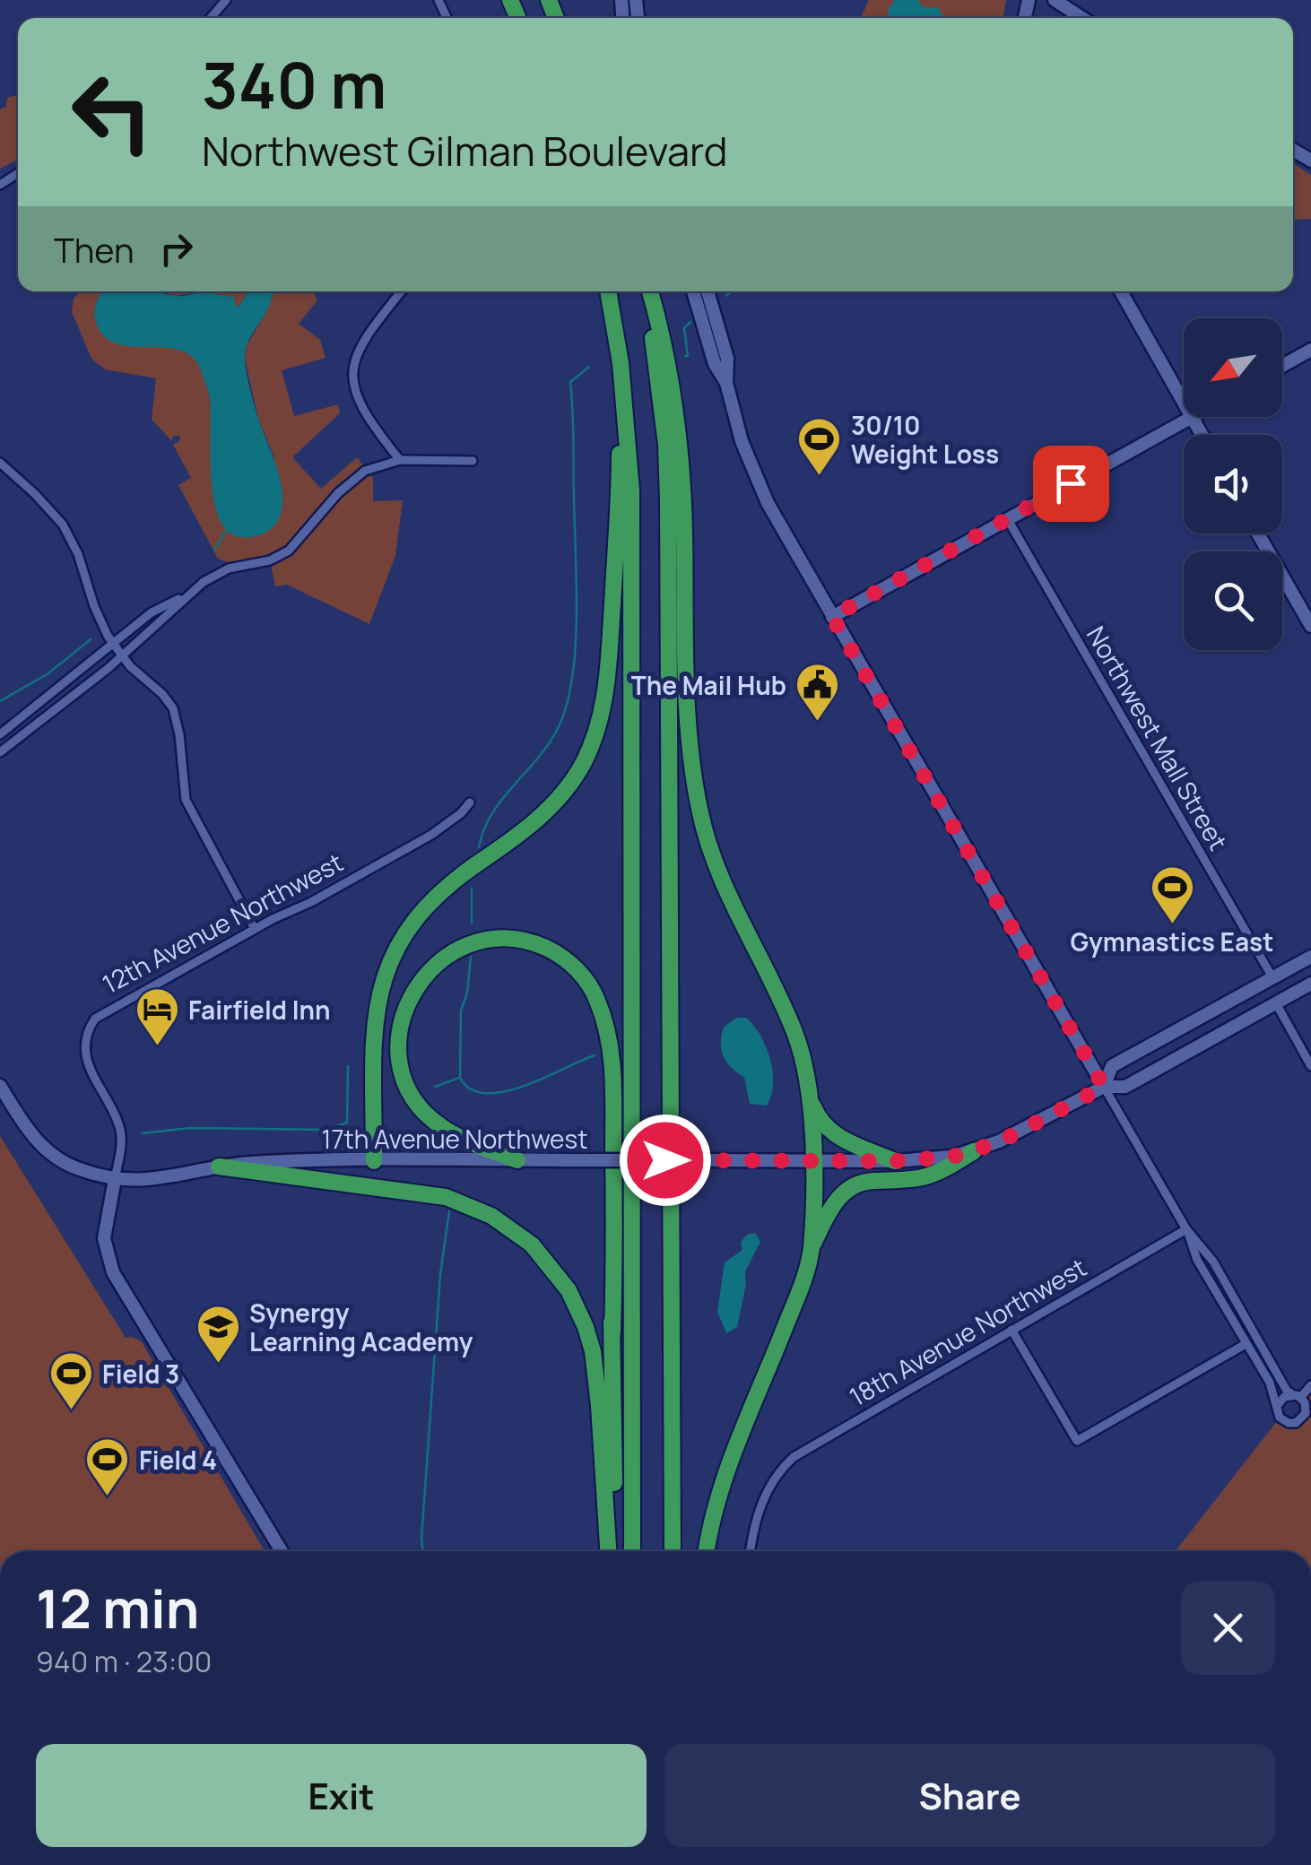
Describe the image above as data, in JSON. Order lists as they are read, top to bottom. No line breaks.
{"streets":{"street":["Northwest Mall Street","12th Avenue Northwest","17th Avenue Northwest","18th Avenue Northwest"]},"crossings":[["Northwest Mall Street","17th Avenue Northwest"],["12th Avenue Northwest","17th Avenue Northwest"]],"places":{"sports":["30/10 Weight Loss","Gymnastics East","Field 3","Field 4"],"public building":["The Mail Hub"],"hotel":["Fairfield Inn"],"school or university":["Synergy Learning Academy"]},"north":"bottom left","page":{"turn":["340 m","Northwest Gilman Boulevard"],"then":"Then","heading":["12 min","940 m · 23:00"],"buttons":["Exit","Share"]}}
